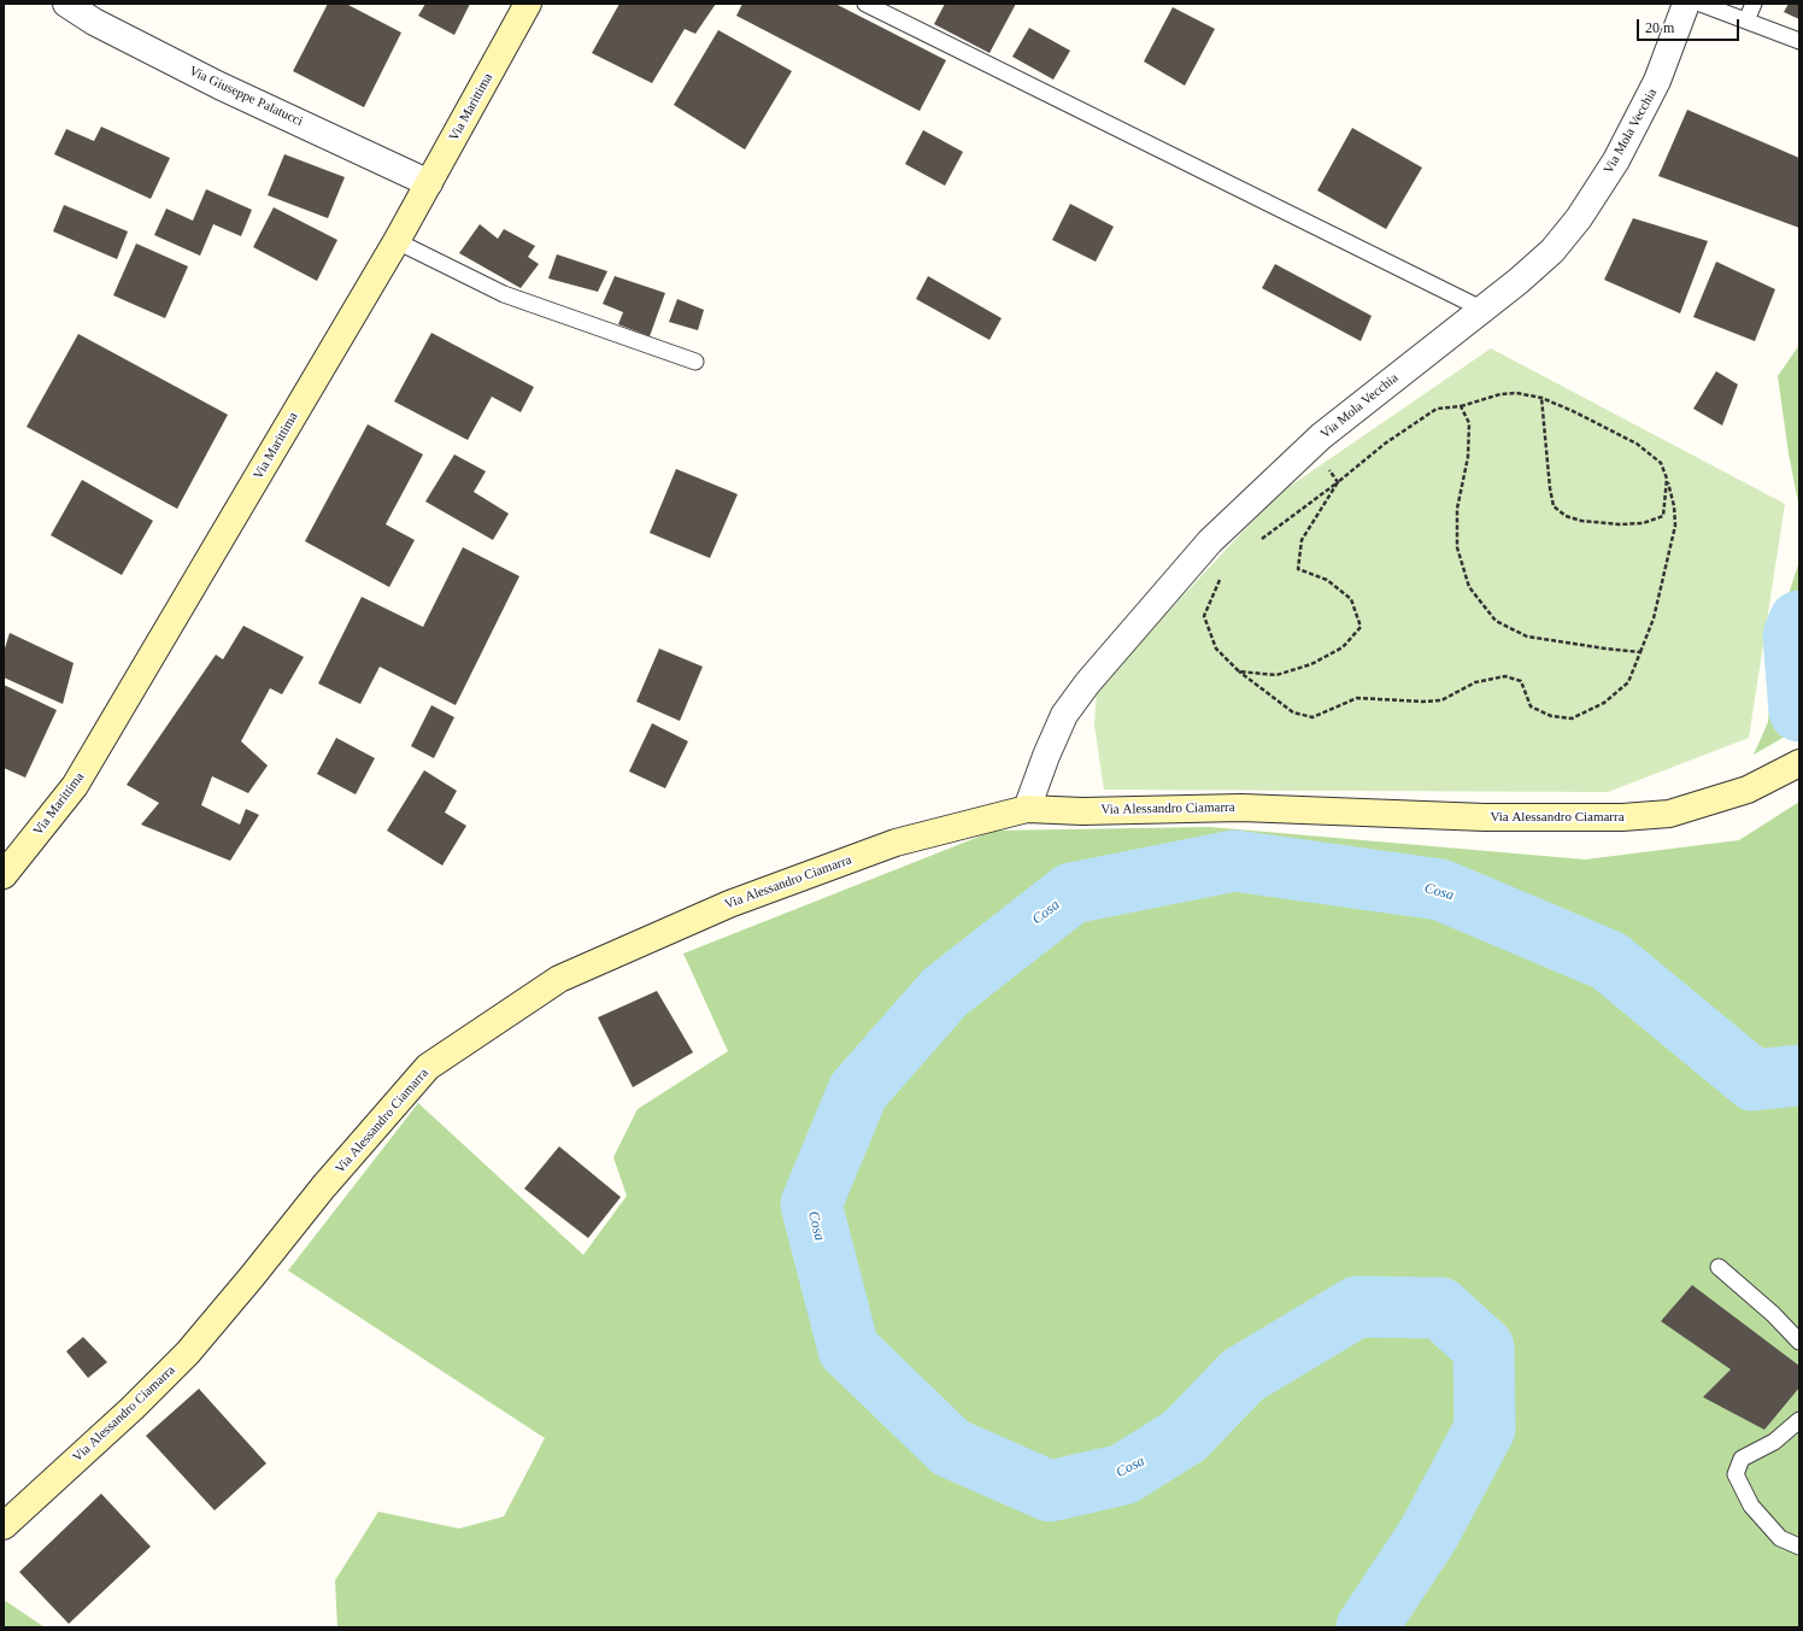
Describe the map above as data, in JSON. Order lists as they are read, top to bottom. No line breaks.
{"streets":{"street":["Via Giuseppe Palatucci","Via Marittima","Via Mola Vecchia","Via Alessandro Ciamarra"]},"crossings":[["Via Giuseppe Palatucci","Via Marittima"],["Via Mola Vecchia","Via Alessandro Ciamarra"]],"water":["Cosa"],"scale_bar":"20 m"}
